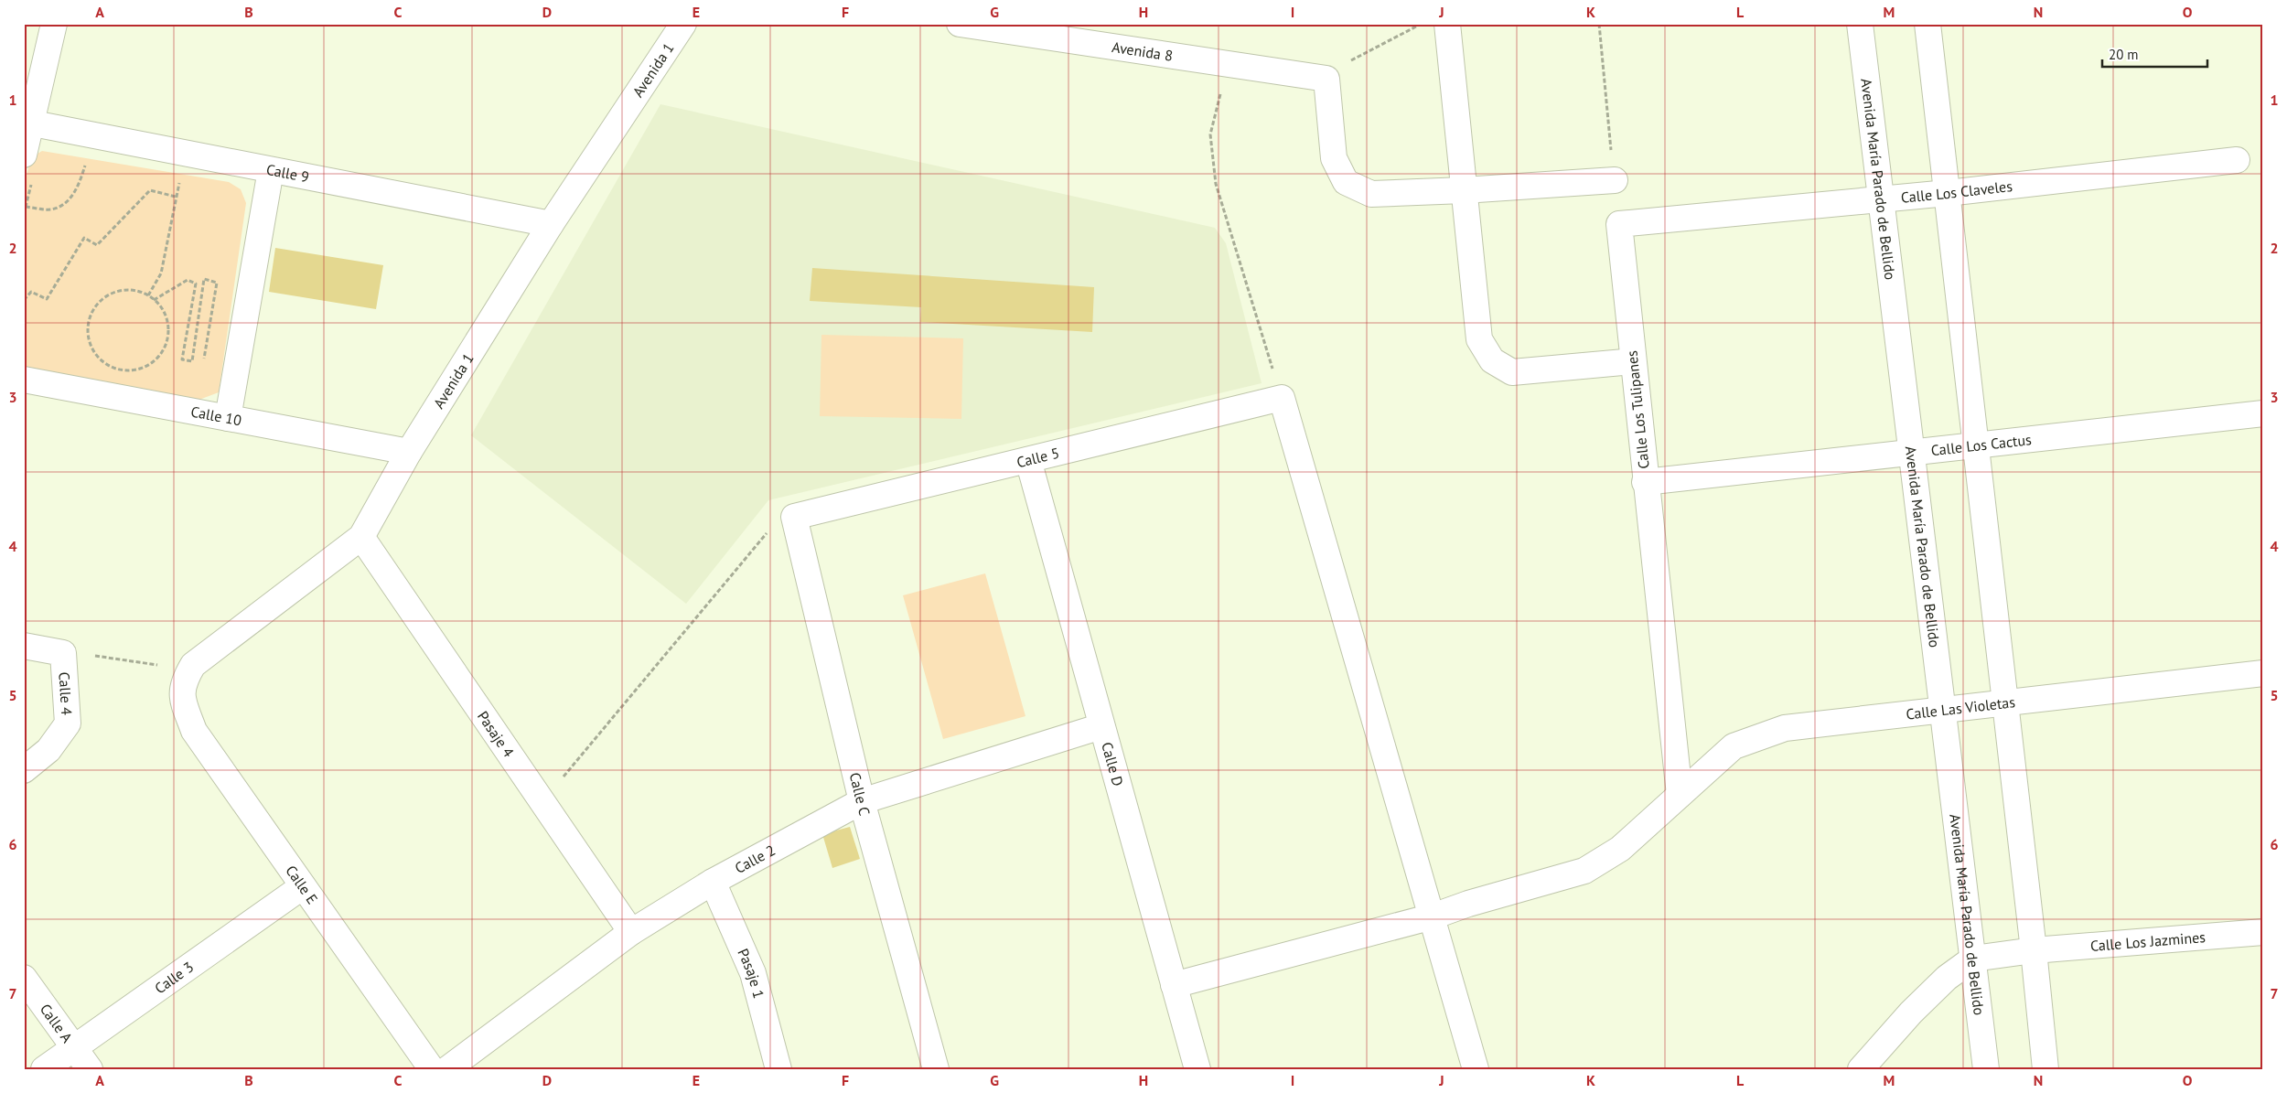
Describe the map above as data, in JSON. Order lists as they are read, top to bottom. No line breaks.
{"streets":{"street":["Avenida 8","Avenida 1","Calle 9","Avenida María Parado de Bellido","Calle Los Claveles","Calle Los Tulipanes","Calle 10","Calle Los Cactus","Calle 5","Calle 4","Calle Las Violetas","Pasaje 4","Calle D","Calle C","Calle 2","Calle E","Calle Los Jazmines","Pasaje 1","Calle 3","Calle A"]},"crossings":[["Avenida 1","Calle 9"],["Avenida 1","Calle 10"],["Avenida 1","Pasaje 4"],["Avenida 1","Calle E"],["Avenida María Parado de Bellido","Calle Los Claveles"],["Avenida María Parado de Bellido","Calle Los Cactus"],["Avenida María Parado de Bellido","Calle Las Violetas"],["Avenida María Parado de Bellido","Calle Los Jazmines"],["Calle Los Claveles","Calle Los Tulipanes"],["Calle Los Tulipanes","Calle Los Cactus"],["Calle Los Tulipanes","Calle Las Violetas"],["Calle 5","Calle D"],["Calle 5","Calle C"],["Calle Las Violetas","Calle D"],["Pasaje 4","Calle 2"],["Calle D","Calle 2"],["Calle C","Calle 2"],["Calle 2","Pasaje 1"],["Calle E","Calle 3"],["Calle 3","Calle A"]],"scale_bar":"20 m","grid":{"columns":["A","B","C","D","E","F","G","H","I","J","K","L","M","N","O"],"rows":["1","2","3","4","5","6","7"]}}
